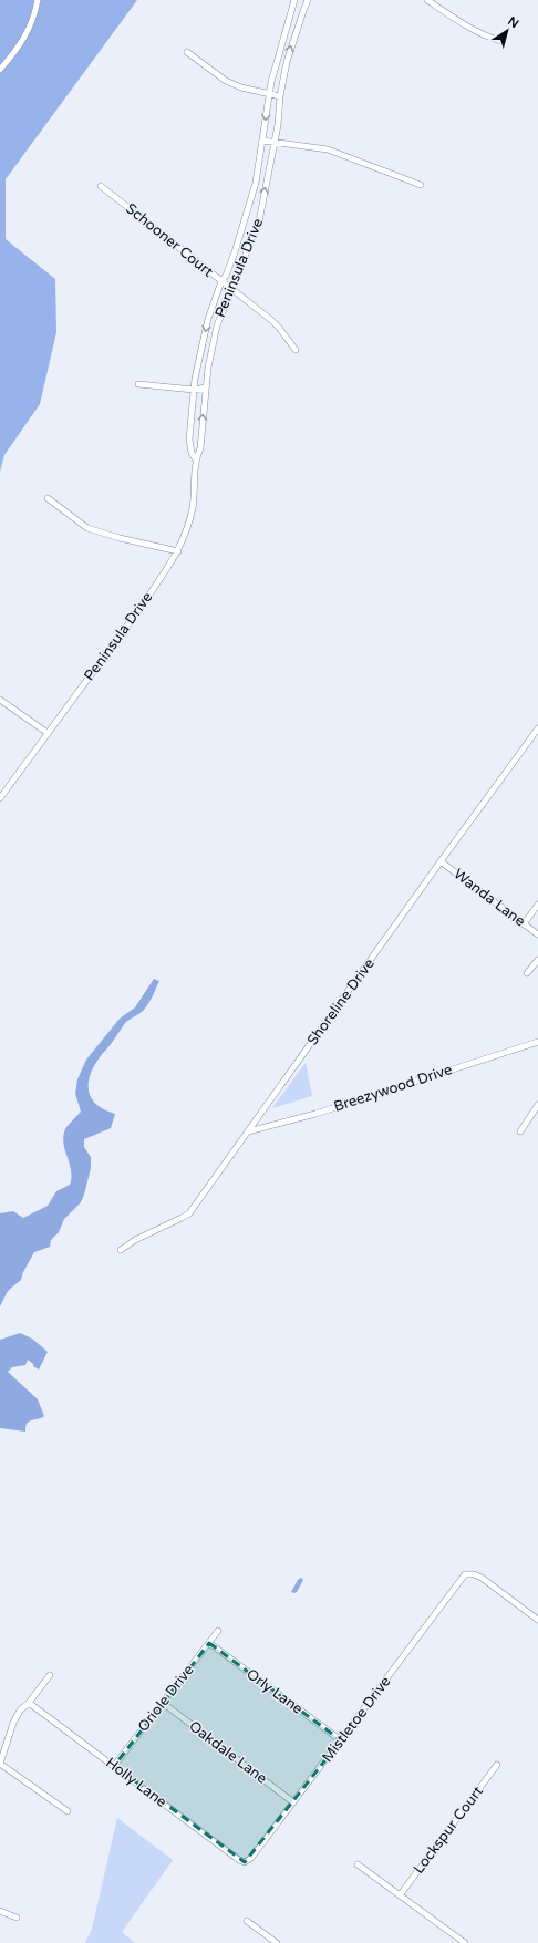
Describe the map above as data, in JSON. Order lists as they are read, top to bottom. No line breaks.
{"streets":{"street":["Schooner Court","Peninsula Drive","Wanda Lane","Shoreline Drive","Breezywood Drive","Orly Lane","Oriole Drive","Mistletoe Drive","Oakdale Lane","Holly Lane","Lockspur Court"]},"crossings":[["Schooner Court","Peninsula Drive"],["Wanda Lane","Shoreline Drive"],["Shoreline Drive","Breezywood Drive"],["Orly Lane","Oriole Drive"],["Orly Lane","Mistletoe Drive"],["Oriole Drive","Oakdale Lane"],["Oriole Drive","Holly Lane"],["Mistletoe Drive","Oakdale Lane"],["Mistletoe Drive","Holly Lane"]],"north":"top right"}
